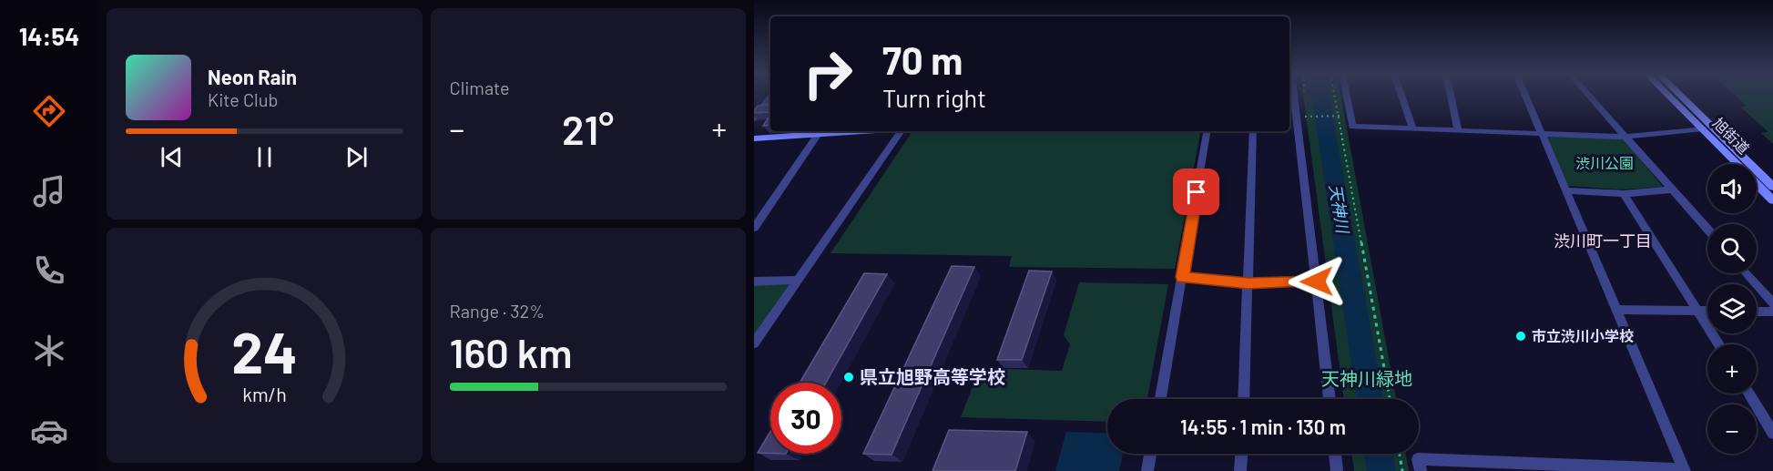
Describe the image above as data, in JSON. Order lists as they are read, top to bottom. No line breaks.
{"streets":{"street":["旭街道"]},"districts":["渋川町一丁目"],"water":["天神川"],"parks":["渋川公園","天神川緑地"],"places":["市立渋川小学校","県立旭野高等学校"],"page":{"tabs":"14:54","tile":["Climate",["Range · 32%","160 km"]],"turn":["70 m","Turn right"],"song":["Neon Rain","Kite Club"],"heat":["−","21°","+"],"map_buttons":["+","−"],"limit":"30","trip":"14:55 · 1 min · 130 m","gauge":["24","km/h"]}}
